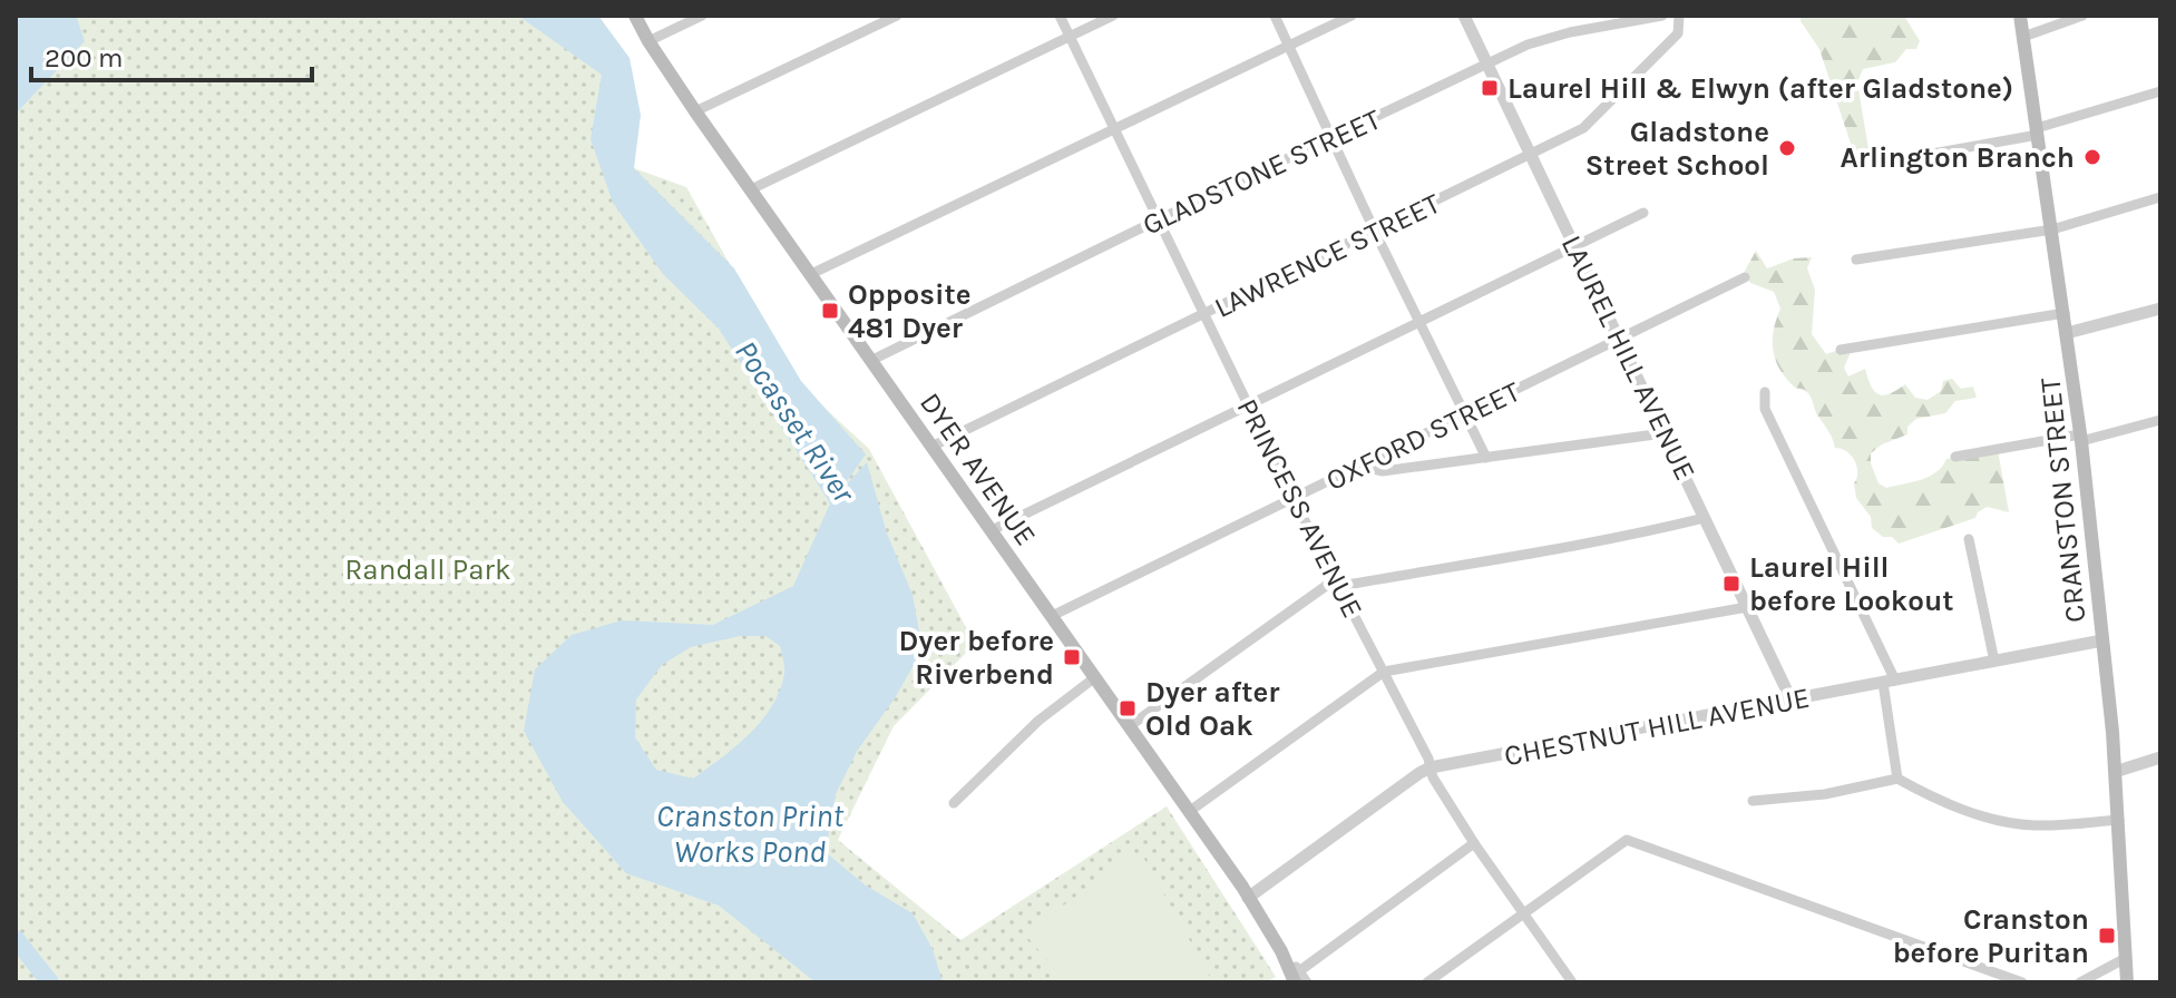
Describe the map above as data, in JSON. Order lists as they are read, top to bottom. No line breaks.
{"streets":{"main road":["DYER AVENUE","CRANSTON STREET"],"street":["GLADSTONE STREET","LAWRENCE STREET","LAUREL HILL AVENUE","OXFORD STREET","PRINCESS AVENUE","CHESTNUT HILL AVENUE"]},"crossings":[["GLADSTONE STREET","LAUREL HILL AVENUE"],["GLADSTONE STREET","DYER AVENUE"],["GLADSTONE STREET","PRINCESS AVENUE"],["LAWRENCE STREET","LAUREL HILL AVENUE"],["LAWRENCE STREET","DYER AVENUE"],["LAWRENCE STREET","PRINCESS AVENUE"],["LAUREL HILL AVENUE","OXFORD STREET"],["LAUREL HILL AVENUE","CHESTNUT HILL AVENUE"],["OXFORD STREET","DYER AVENUE"],["OXFORD STREET","PRINCESS AVENUE"],["DYER AVENUE","CHESTNUT HILL AVENUE"],["CRANSTON STREET","CHESTNUT HILL AVENUE"],["PRINCESS AVENUE","CHESTNUT HILL AVENUE"]],"water":["Pocasset River","Cranston Print Works Pond"],"parks":["Randall Park"],"places":{"transit":["Laurel Hill & Elwyn (after Gladstone)","Opposite 481 Dyer","Laurel Hill before Lookout","Dyer before Riverbend","Dyer after Old Oak","Cranston before Puritan"],"other":["Gladstone Street School","Arlington Branch"]},"scale_bar":"200 m"}
